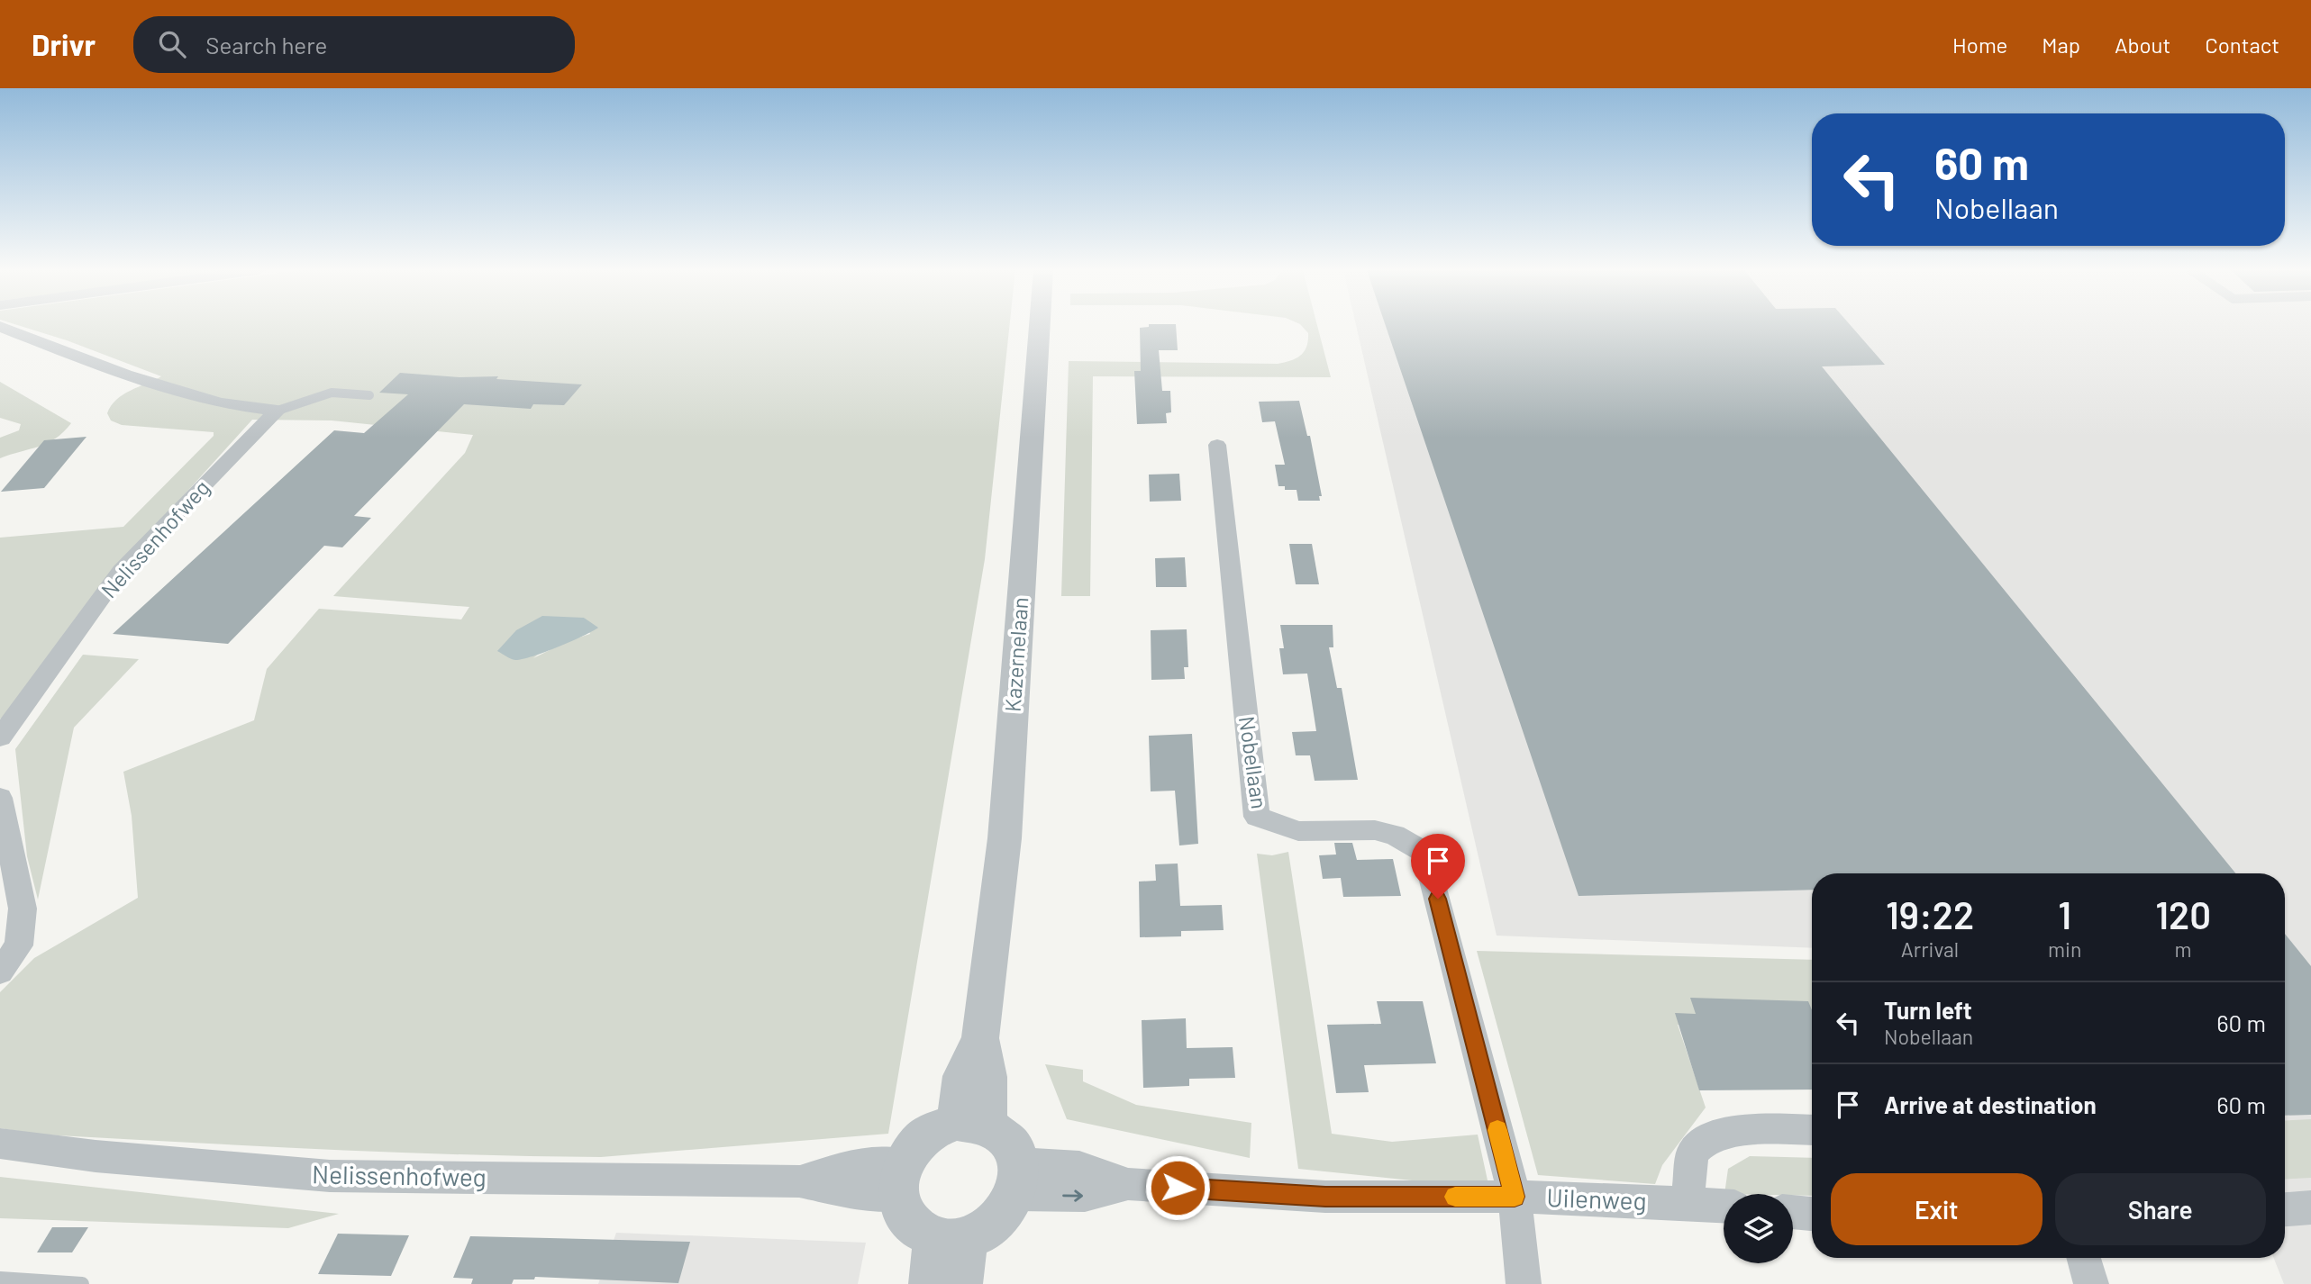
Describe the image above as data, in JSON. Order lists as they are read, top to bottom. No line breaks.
{"streets":{"street":["Nelissenhofweg","Kazernelaan","Nobellaan","Uilenweg"]},"crossings":[["Nelissenhofweg","Kazernelaan"],["Nelissenhofweg","Uilenweg"],["Kazernelaan","Uilenweg"],["Nobellaan","Uilenweg"]],"page":{"header":"Drivr","search":"Search here","nav":["Home","Map","About","Contact"],"turn":["60 m","Nobellaan"],"eta":["19:22","Arrival","1","min","120","m"],"list":[{"name":"Turn left","note":"Nobellaan","value":"60 m"},{"name":"Arrive at destination","value":"60 m"}],"buttons":["Exit","Share"]}}
